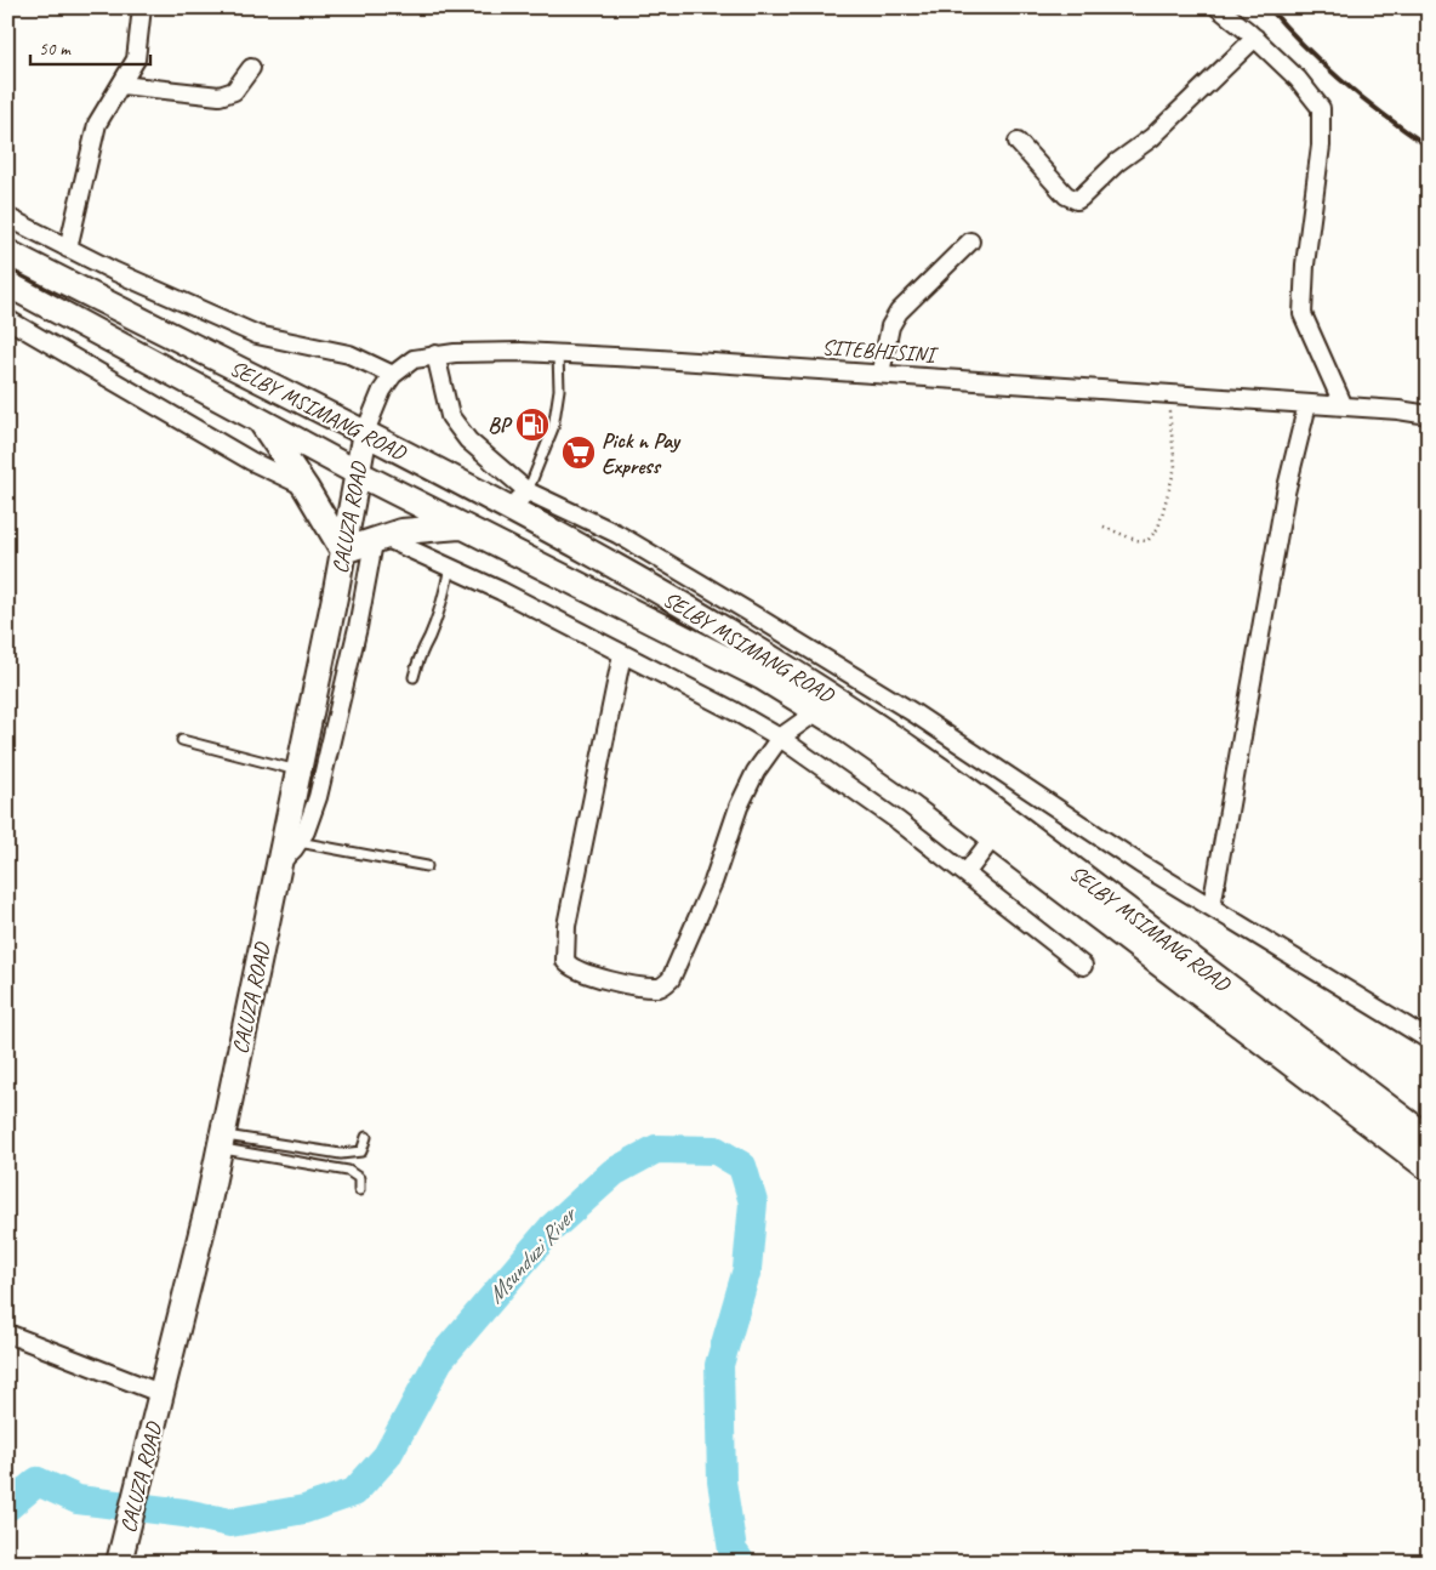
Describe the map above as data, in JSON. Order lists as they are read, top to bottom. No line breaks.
{"streets":{"main road":["SELBY MSIMANG ROAD","CALUZA ROAD"],"street":["SITEBHISINI"]},"crossings":[["SITEBHISINI","SELBY MSIMANG ROAD"],["SITEBHISINI","CALUZA ROAD"],["SELBY MSIMANG ROAD","CALUZA ROAD"]],"water":["Msunduzi River"],"places":{"fuel station":["BP"],"supermarket":["Pick n Pay Express"]},"scale_bar":"50 m"}
